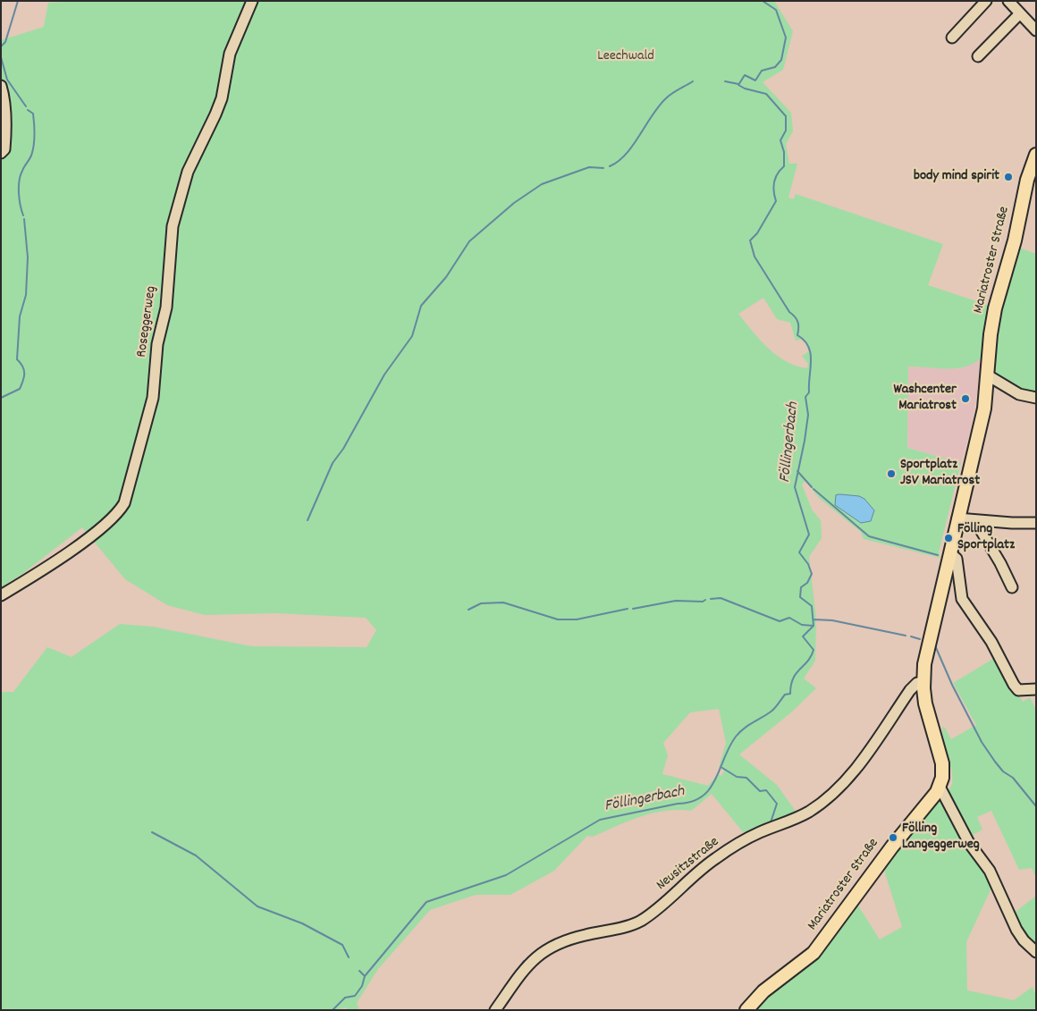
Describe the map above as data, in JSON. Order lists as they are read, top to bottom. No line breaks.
{"streets":{"main road":["Mariatroster Straße"],"street":["Roseggerweg","Neusitzstraße"]},"crossings":[["Mariatroster Straße","Neusitzstraße"]],"water":["Föllingerbach"],"parks":["Leechwald"],"places":["body mind spirit","Washcenter Mariatrost","Sportplatz JSV Mariatrost","Fölling Sportplatz","Fölling Langeggerweg"]}
